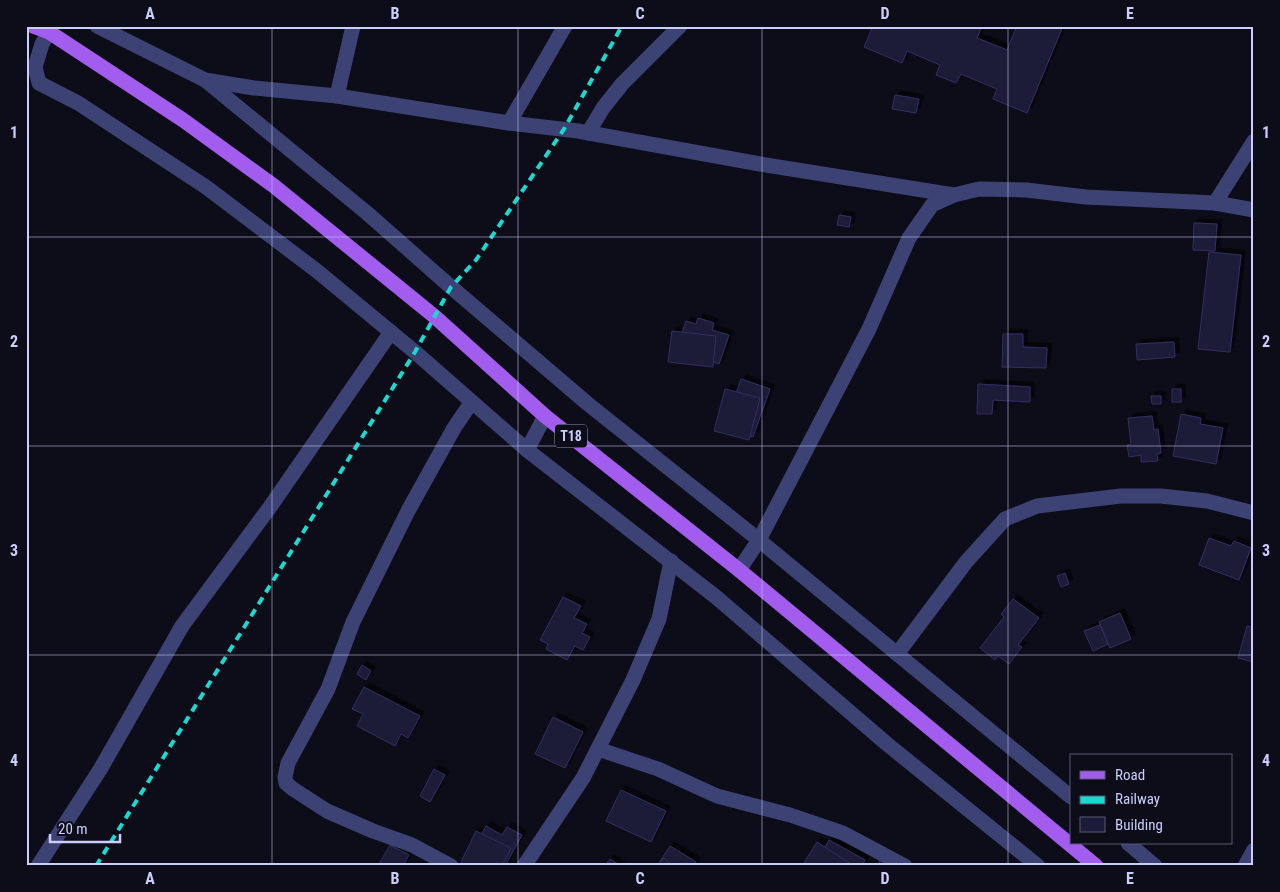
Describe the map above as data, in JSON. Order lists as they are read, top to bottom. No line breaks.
{"streets":{"main road":["T18"]},"legend":["Road","Railway","Building"],"scale_bar":"20 m","grid":{"columns":["A","B","C","D","E"],"rows":["1","2","3","4"]}}
